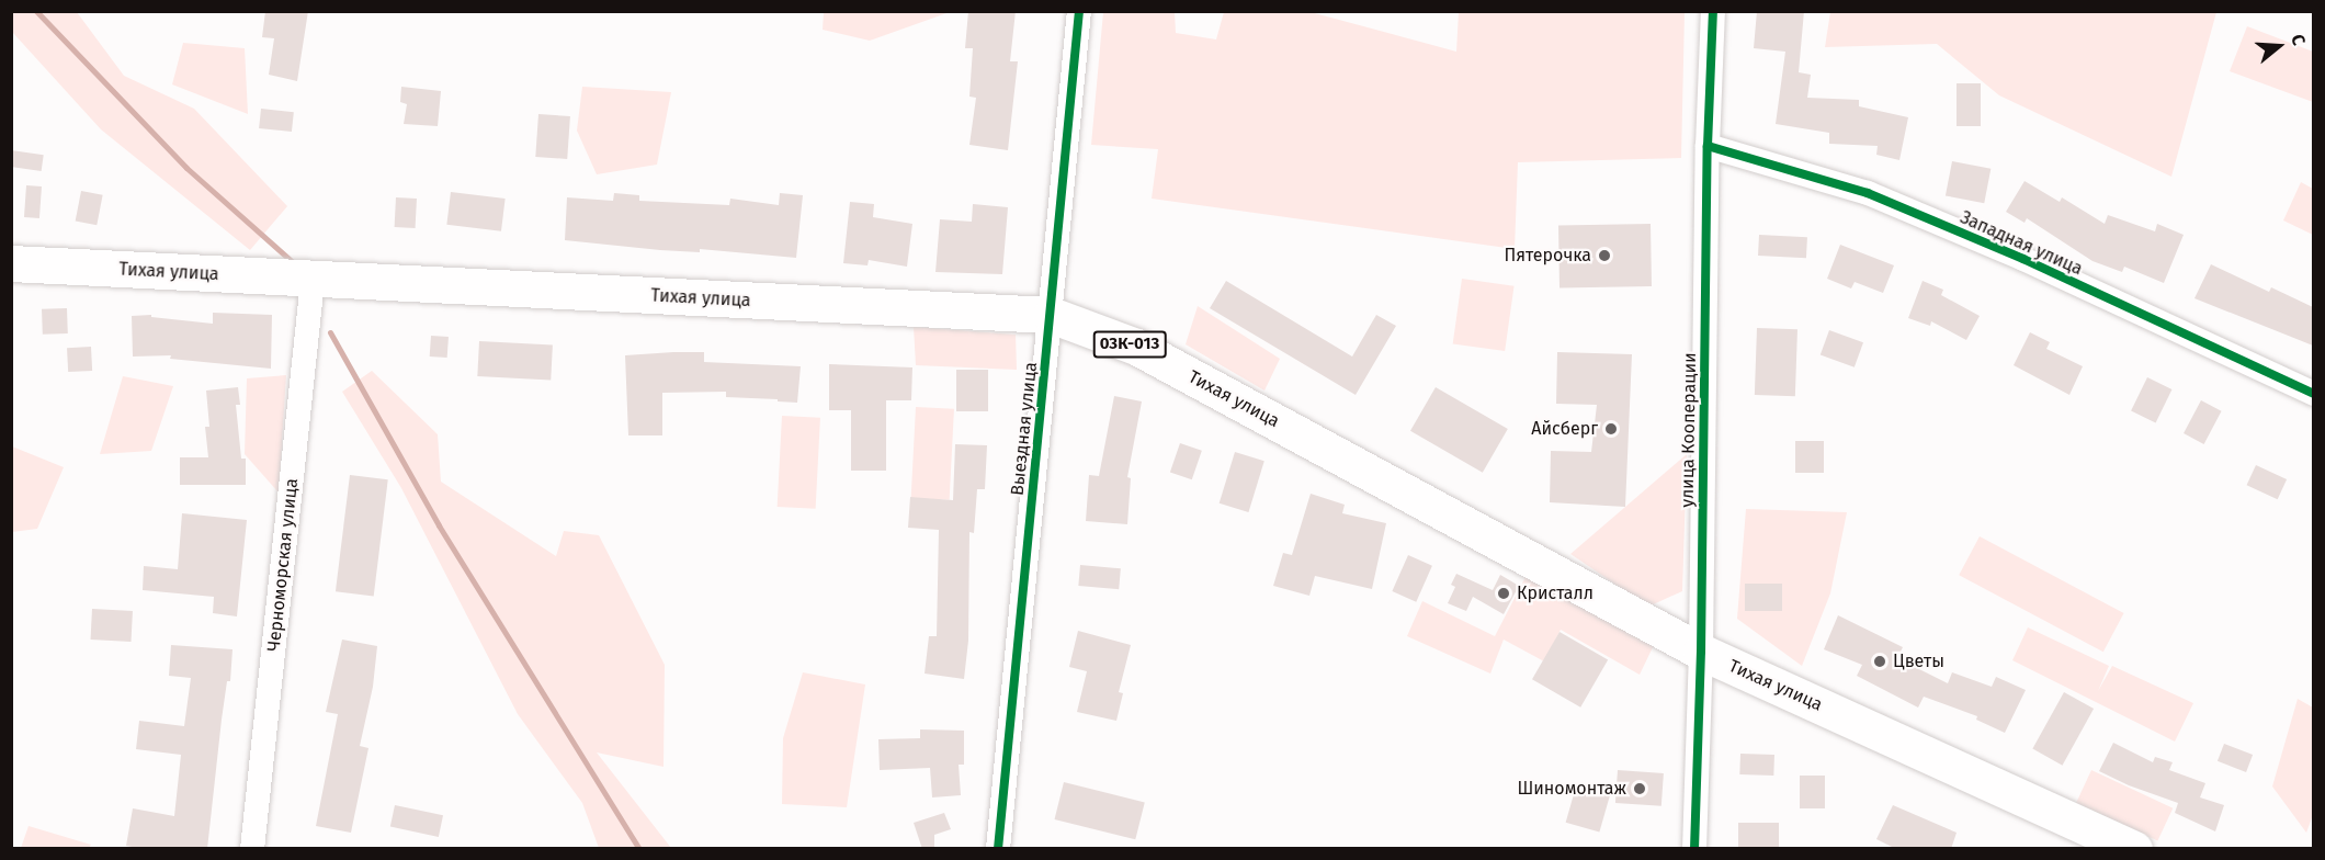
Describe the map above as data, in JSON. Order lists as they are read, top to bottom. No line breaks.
{"streets":{"main road":["Тихая улица","03К-013"],"street":["Западная улица","Выездная улица","улица Кооперации","Черноморская улица"]},"crossings":[["Западная улица","улица Кооперации"],["Тихая улица","Выездная улица"],["Тихая улица","улица Кооперации"],["Тихая улица","Черноморская улица"]],"places":["Пятерочка","Айсберг","Кристалл","Цветы","Шиномонтаж"],"north":"right"}
